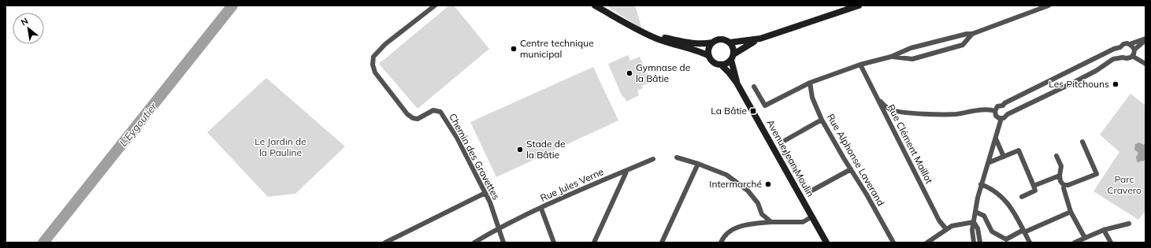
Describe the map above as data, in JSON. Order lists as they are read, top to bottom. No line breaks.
{"streets":{"street":["Rue Clément Maillot","Chemin des Gravettes","Avenue Jean Moulin","Rue Alphonse Laverand","Rue Jules Verne"]},"crossings":[["Chemin des Gravettes","Rue Jules Verne"]],"water":["L'Eygoutier"],"parks":["Le Jardin de la Pauline","Parc Cravero"],"places":{"other":["Centre technique municipal","Gymnase de la Bâtie","Les Pitchouns","Stade de la Bâtie","Intermarché"],"transit":["La Bâtie"]},"north":"top left"}
